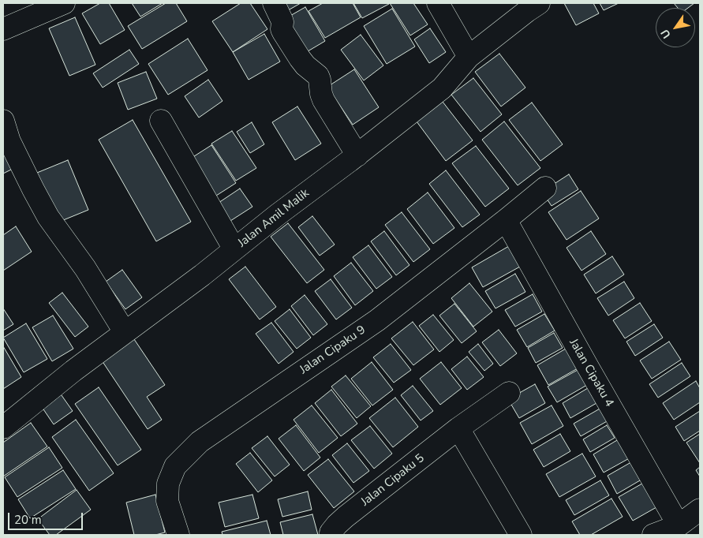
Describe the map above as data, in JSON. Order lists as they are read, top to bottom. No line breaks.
{"streets":{"street":["Jalan Amil Malik","Jalan Cipaku 9","Jalan Cipaku 4","Jalan Cipaku 5"]},"crossings":[["Jalan Cipaku 9","Jalan Cipaku 4"]],"scale_bar":"20 m","north":"bottom left"}
